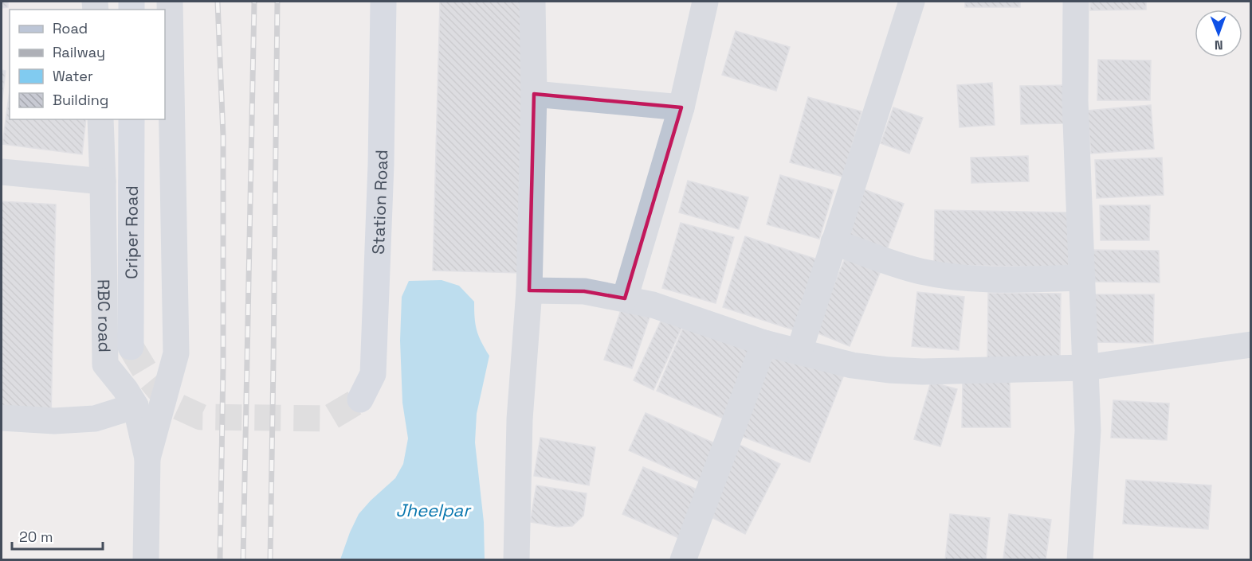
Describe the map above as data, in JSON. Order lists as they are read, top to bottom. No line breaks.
{"streets":{"main road":["Station Road","Criper Road"],"street":["RBC road"]},"water":["Jheelpar"],"legend":["Road","Railway","Water","Building"],"scale_bar":"20 m","north":"bottom"}
